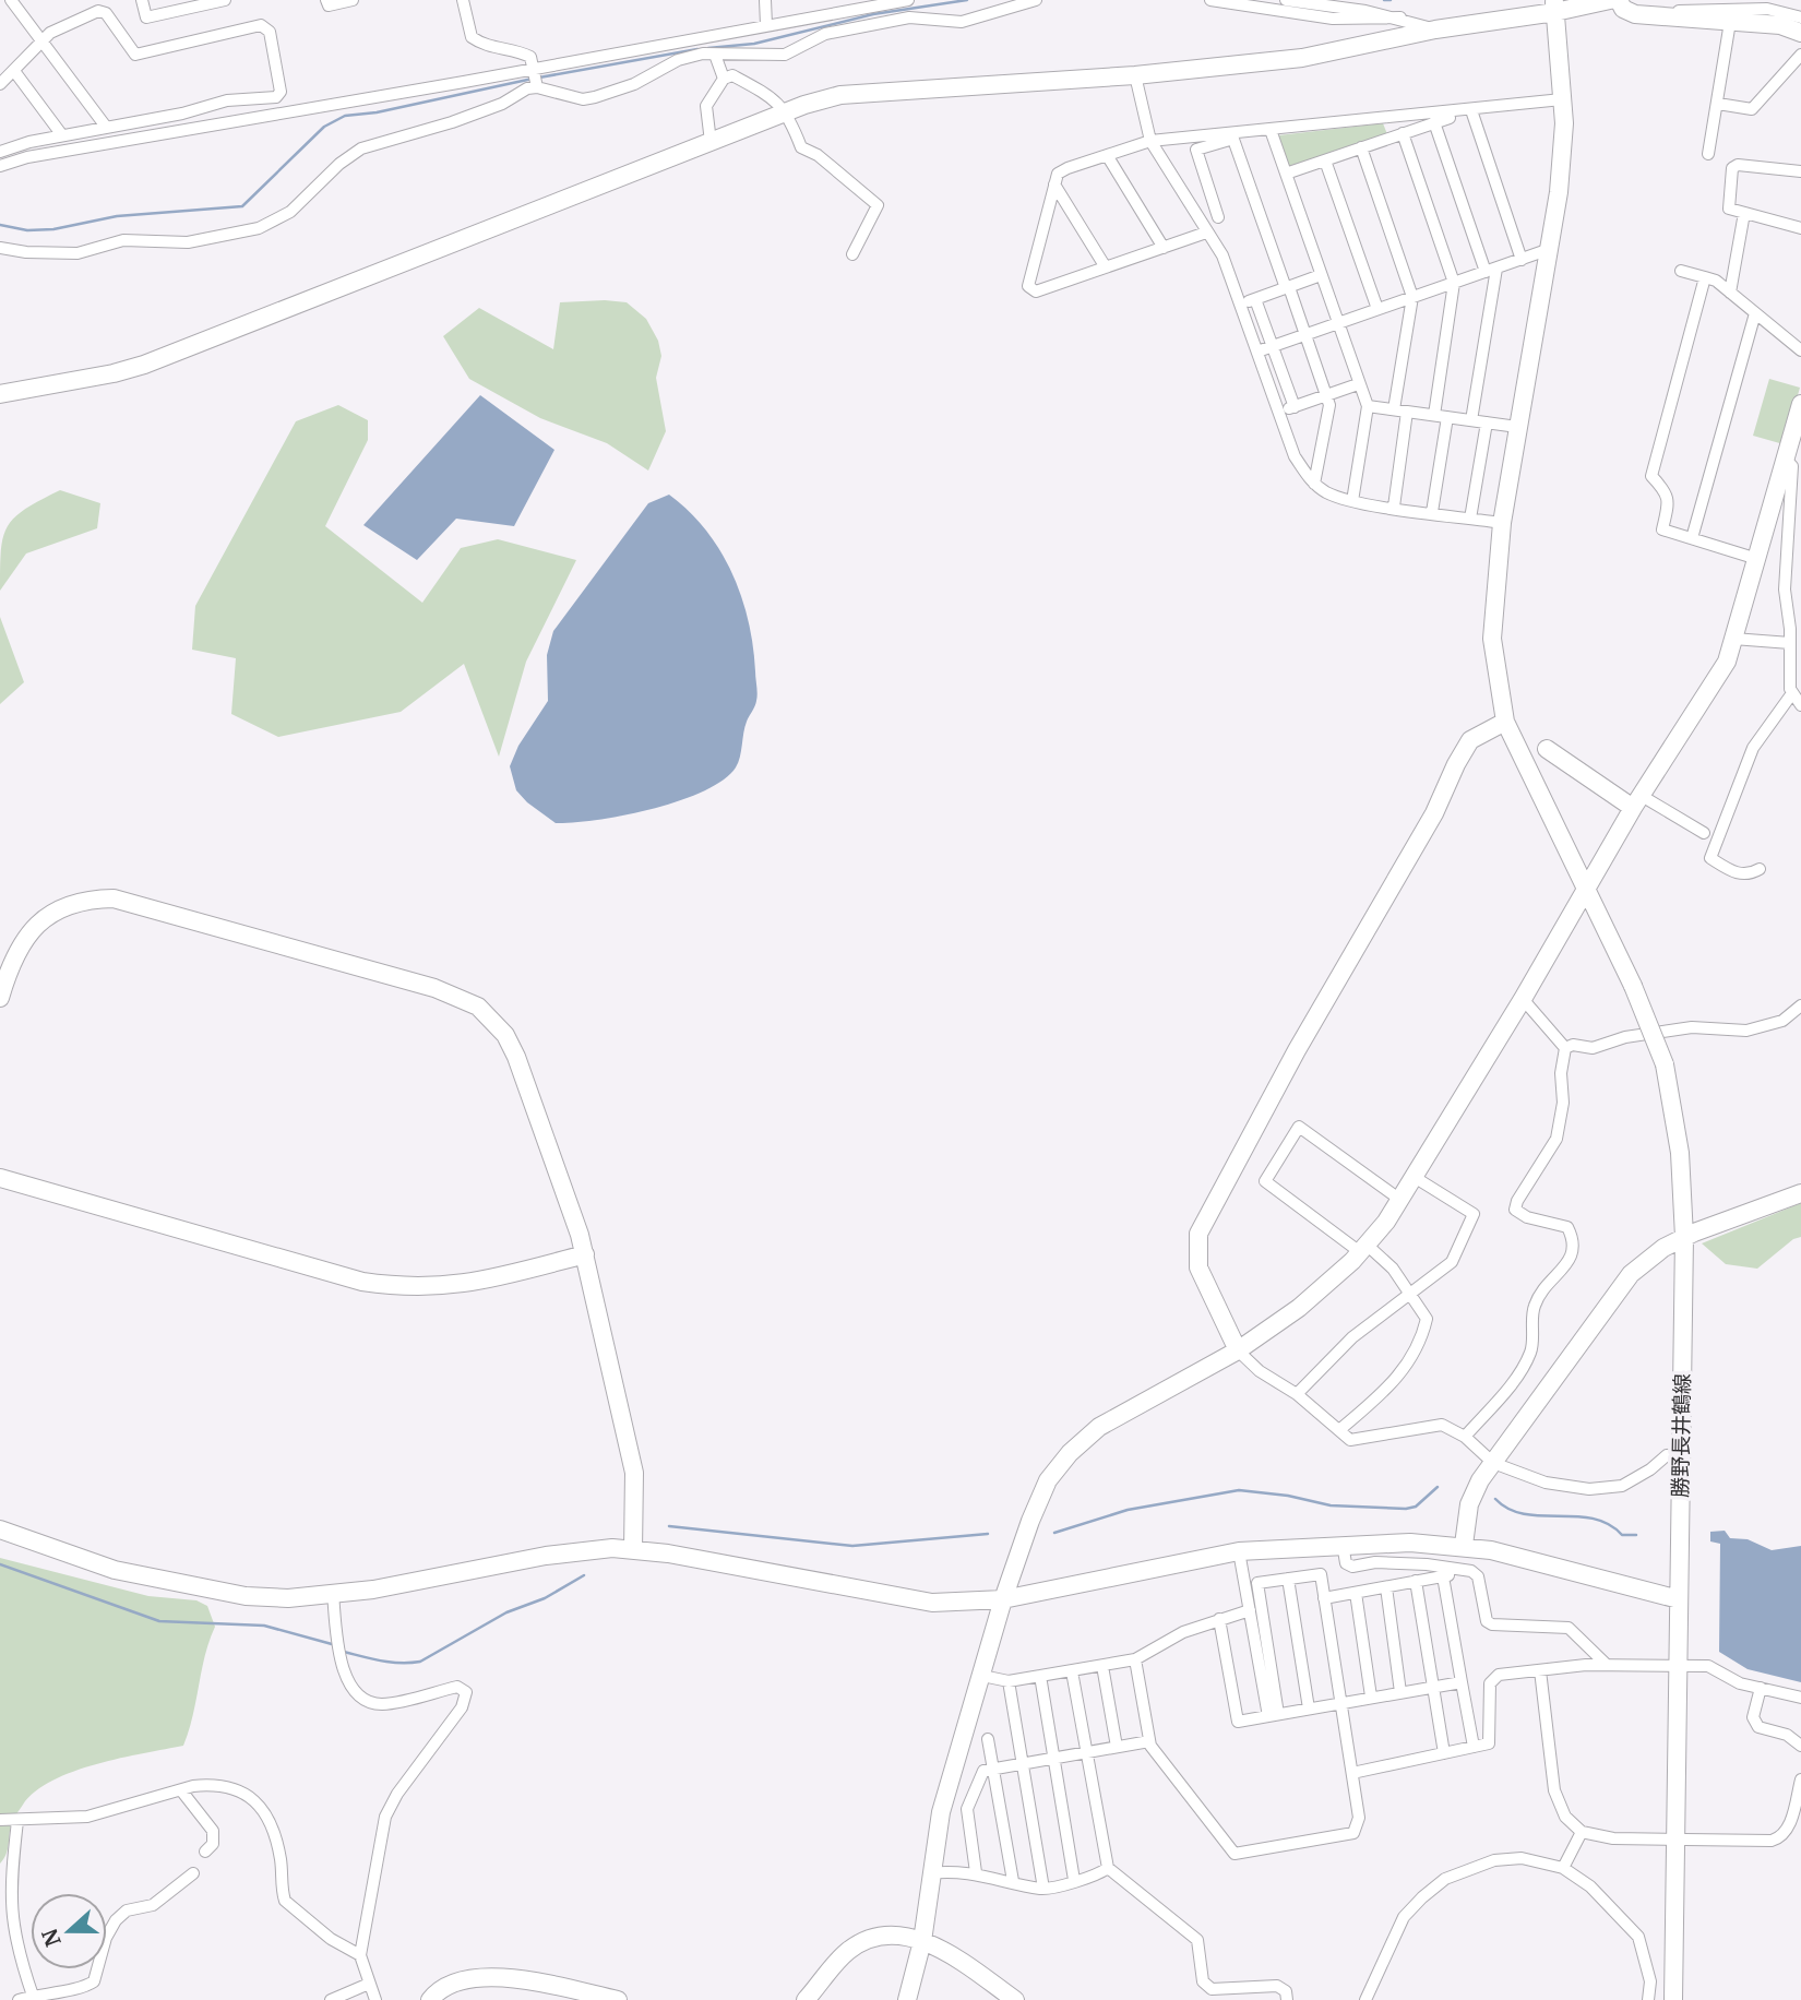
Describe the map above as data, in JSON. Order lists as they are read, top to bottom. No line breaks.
{"streets":{"street":["勝野長井鶴線"]},"north":"left"}
